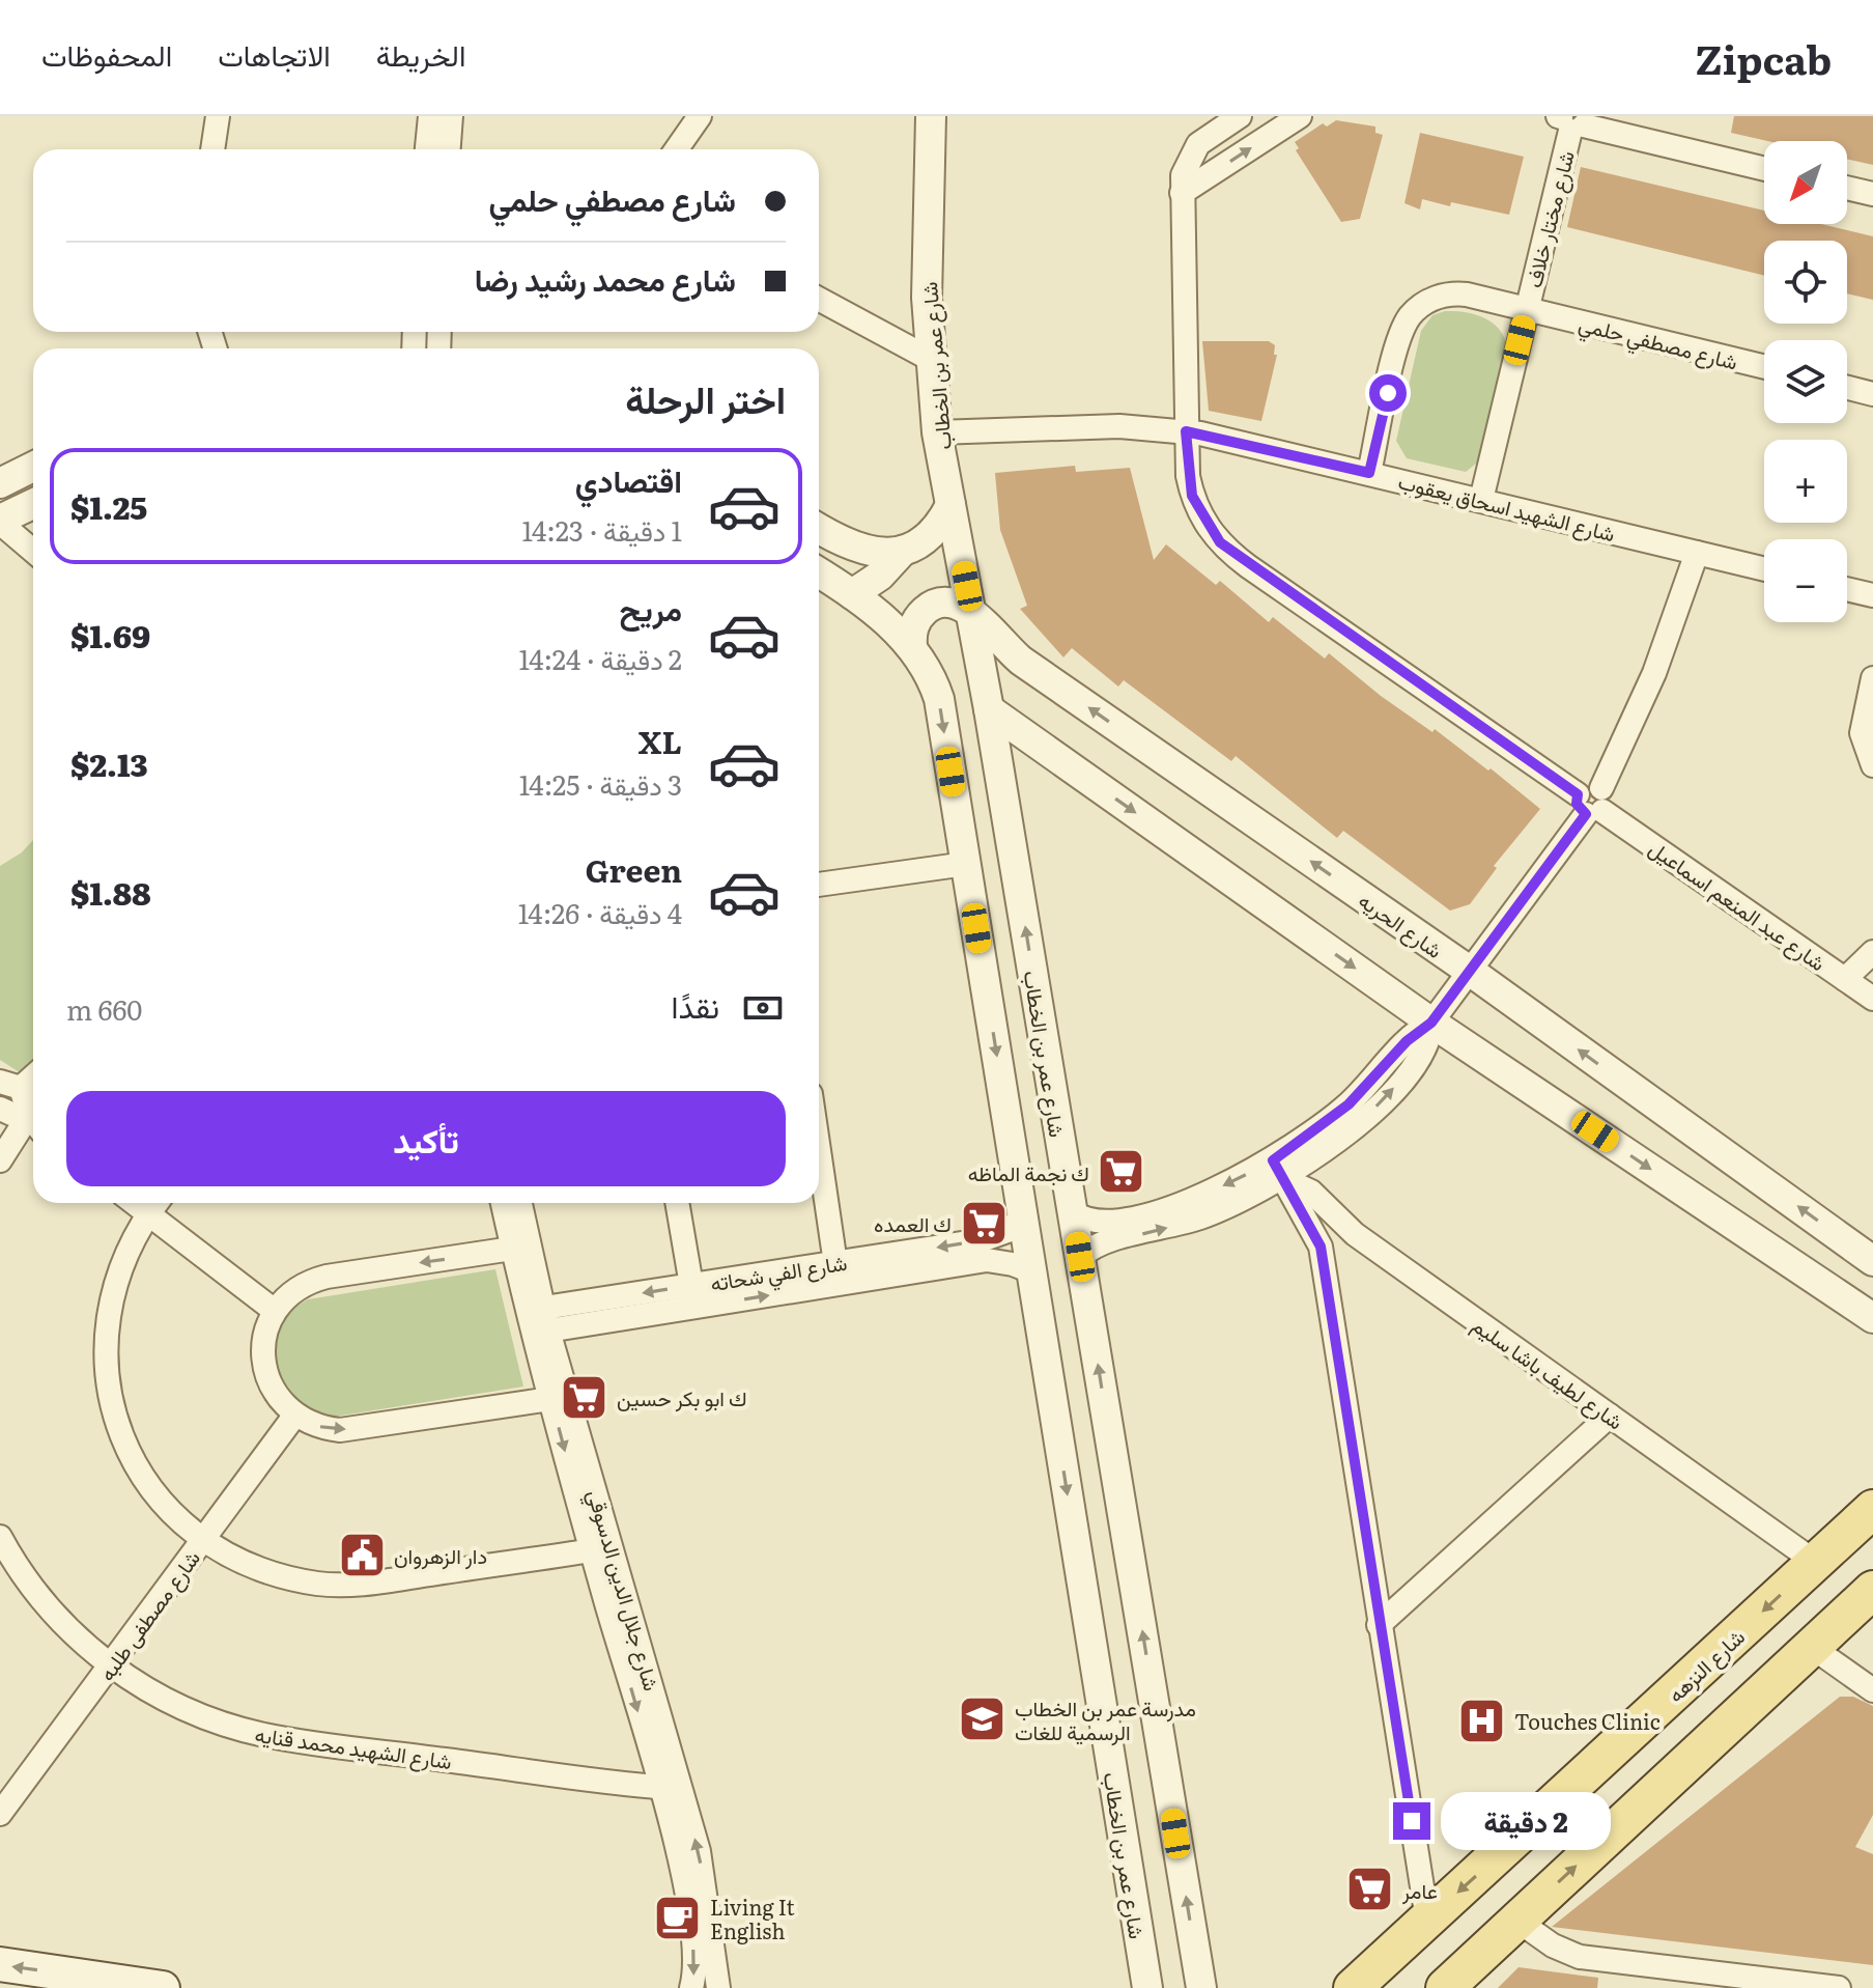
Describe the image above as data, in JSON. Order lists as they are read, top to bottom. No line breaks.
{"streets":{"main road":["شارع النزهه"],"street":["شارع مختار خلاف","شارع مصطفي حلمي","شارع عمر بن الخطاب","شارع الشهيد اسحاق يعقوب","شارع عبد المنعم اسماعيل","شارع الحريه","شارع الفي شحاته","شارع لطيف باشا سليم","شارع جلال الدين الدسوقي","شارع مصطفى طلبه","شارع الشهيد محمد قنايه"]},"crossings":[["شارع مختار خلاف","شارع مصطفي حلمي"],["شارع مختار خلاف","شارع الشهيد اسحاق يعقوب"],["شارع مصطفي حلمي","شارع الشهيد اسحاق يعقوب"],["شارع عمر بن الخطاب","شارع الشهيد اسحاق يعقوب"],["شارع عمر بن الخطاب","شارع الحريه"],["شارع عمر بن الخطاب","شارع الفي شحاته"],["شارع الشهيد اسحاق يعقوب","شارع عبد المنعم اسماعيل"],["شارع الفي شحاته","شارع جلال الدين الدسوقي"],["شارع لطيف باشا سليم","شارع النزهه"],["شارع جلال الدين الدسوقي","شارع الشهيد محمد قنايه"],["شارع مصطفى طلبه","شارع الشهيد محمد قنايه"]],"places":{"supermarket":["ك نجمة الماظه","ك العمده","ك ابو بكر حسين","عامر"],"public building":["دار الزهروان"],"school or university":["مدرسة عمر بن الخطاب الرسمية للغات"],"hospital":["Touches Clinic"],"cafe":["Living It English"]},"north":"bottom left","page":{"header":"Zipcab","nav":["الخريطة","الاتجاهات","المحفوظات"],"map_buttons":["+","−"],"banner":["شارع مصطفي حلمي","شارع محمد رشيد رضا"],"heading":"اختر الرحلة","list":[{"name":"اقتصادي","note":"1 دقيقة · 14:23","value":"$1.25"},{"name":"مريح","note":"2 دقيقة · 14:24","value":"$1.69"},{"name":"XL","note":"3 دقيقة · 14:25","value":"$2.13"},{"name":"Green","note":"4 دقيقة · 14:26","value":"$1.88"}],"pay":["نقدًا","660 m"],"buttons":"تأكيد","bubble":"2 دقيقة"}}
